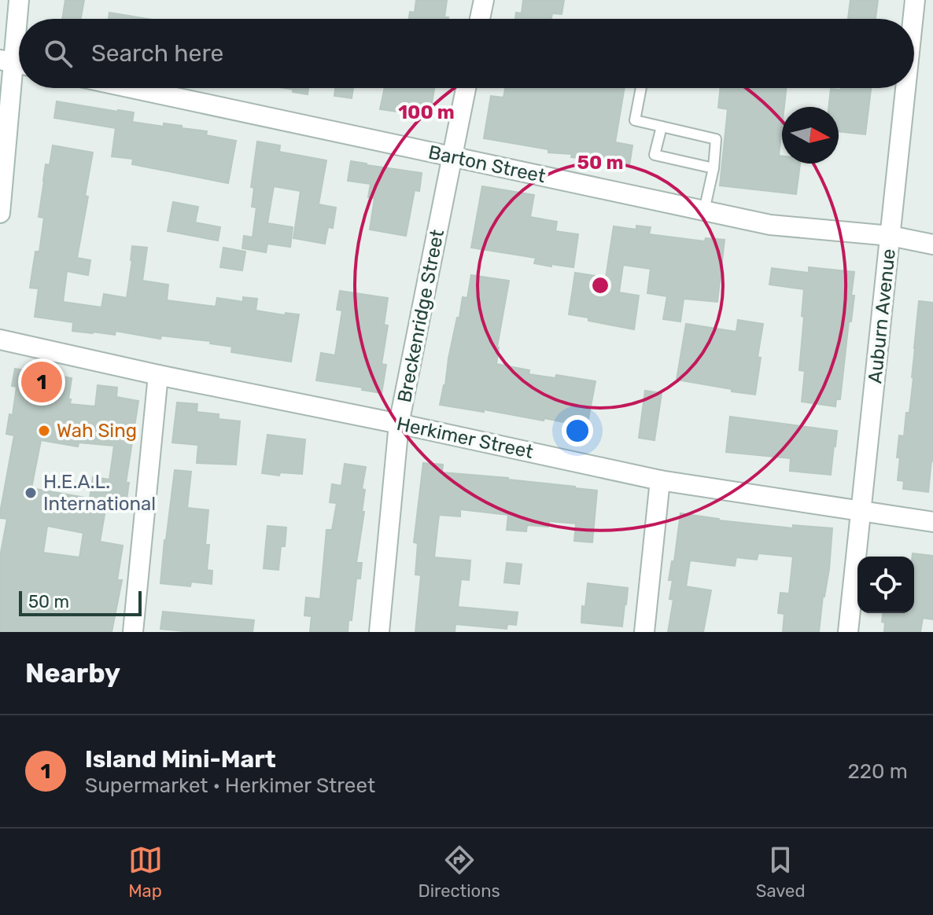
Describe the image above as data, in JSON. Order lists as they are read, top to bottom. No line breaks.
{"streets":{"street":["Barton Street","Breckenridge Street","Auburn Avenue","Herkimer Street"]},"crossings":[["Barton Street","Breckenridge Street"],["Barton Street","Auburn Avenue"],["Breckenridge Street","Herkimer Street"],["Auburn Avenue","Herkimer Street"]],"places":["Wah Sing","H.E.A.L. International"],"scale_bar":"50 m","north":"right","page":{"search":"Search here","pins":"1","scale":"50 m","heading":"Nearby","list":[{"mark":"1","name":"Island Mini-Mart","note":"Supermarket · Herkimer Street","value":"220 m"}],"nav":["Map","Directions","Saved"]},"rings":["100 m","50 m"]}
